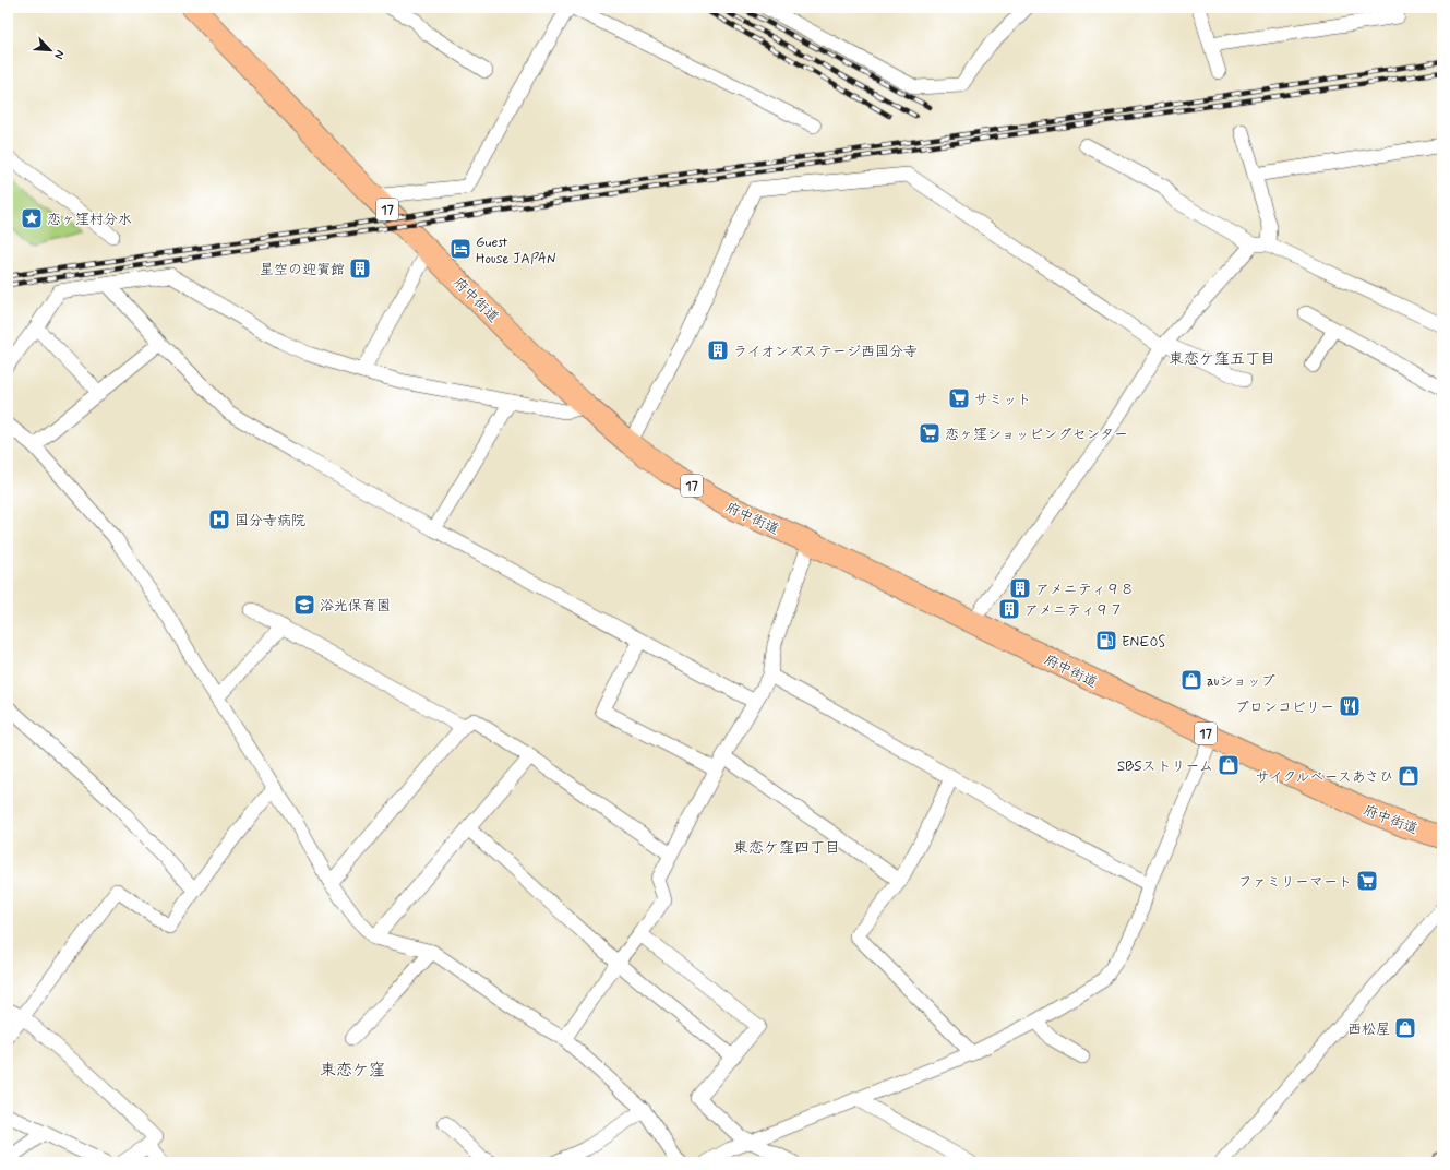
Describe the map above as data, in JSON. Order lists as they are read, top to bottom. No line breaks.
{"streets":{"main road":["17","府中街道"]},"districts":["東恋ケ窪五丁目","東恋ケ窪四丁目","東恋ケ窪"],"places":{"place":["恋ヶ窪村分水"],"hotel":["Guest House JAPAN"],"building":["星空の迎賓館","ライオンズステージ西国分寺","アメニティ９８","アメニティ９７"],"supermarket":["サミット","恋ヶ窪ショッピングセンター","ファミリーマート"],"hospital":["国分寺病院"],"school or university":["浴光保育園"],"fuel station":["ENEOS"],"shop":["auショップ","SBSストリーム","サイクルベースあさひ","西松屋"],"restaurant":["ブロンコビリー"]},"north":"bottom right"}
